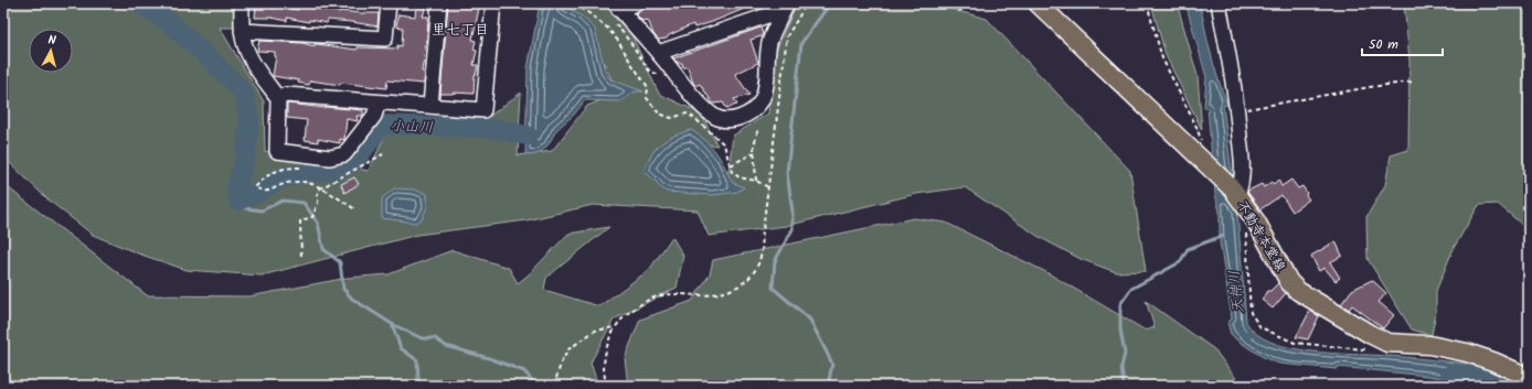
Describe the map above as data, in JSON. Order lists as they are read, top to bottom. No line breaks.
{"streets":{"main road":["不動寺本堂線"]},"districts":["里七丁目"],"water":["小山川","天神川"],"scale_bar":"50 m","north":"top"}
